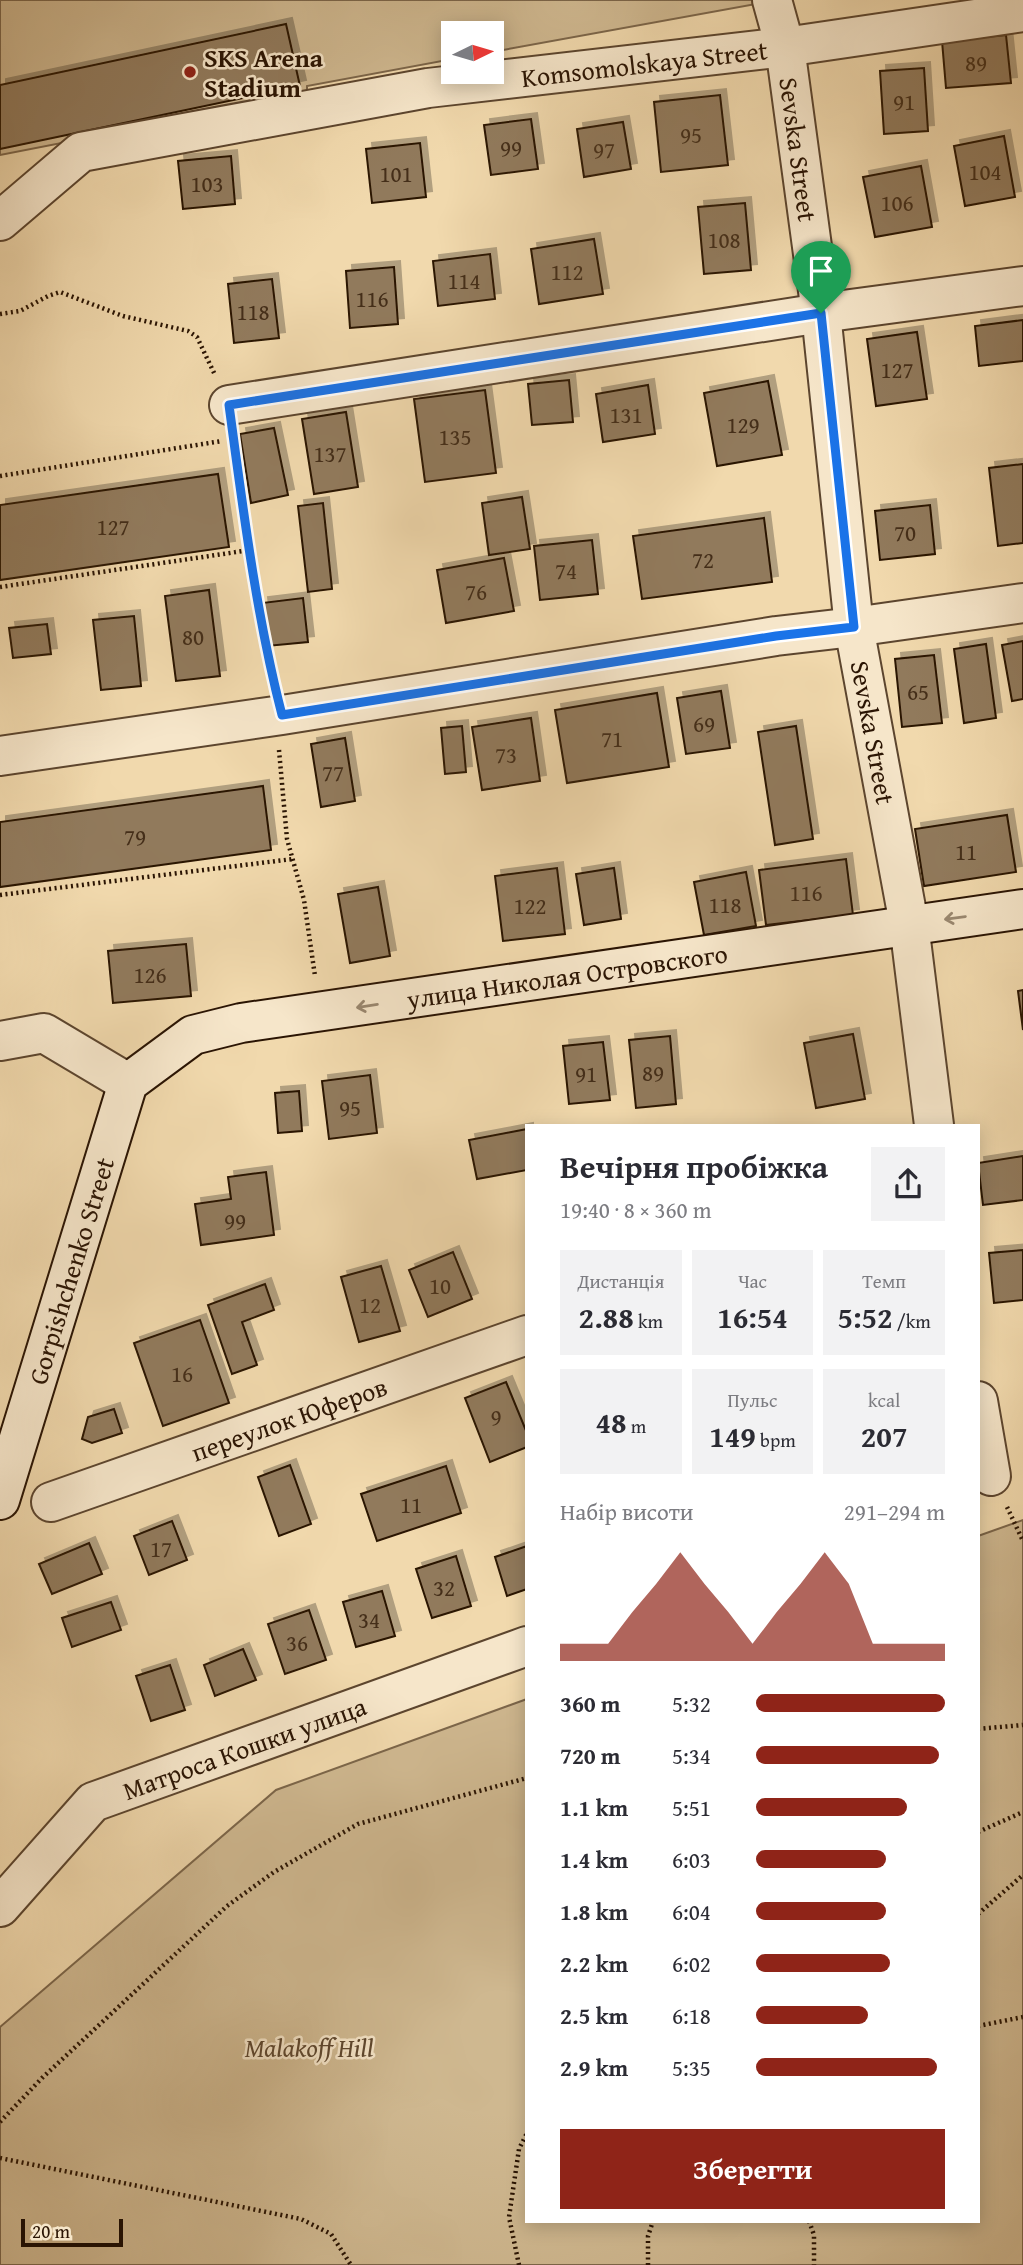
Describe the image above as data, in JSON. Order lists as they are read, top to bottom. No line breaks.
{"streets":{"street":["Komsomolskaya Street","Sevska Street","улица Николая Островского","Gorpishchenko Street","переулок Юферов","Матроса Кошки улица"]},"crossings":[["Komsomolskaya Street","Sevska Street"],["Sevska Street","улица Николая Островского"],["улица Николая Островского","Gorpishchenko Street"]],"parks":["Malakoff Hill"],"places":["SKS Arena Stadium"],"house_numbers":["89","91","95","99","97","104","101","103","106","108","112","114","116","118","127","131","129","135","137","127","70","72","74","76","80","65","69","71","73","77","79","11","116","118","122","126","89","91","95","99","10","12","16","9","11","17","32","34","36"],"scale_bar":"20 m","north":"right","page":{"heading":["Вечірня пробіжка","19:40 · 8 × 360 m"],"stats":[["Дистанція","2.88 km"],["Час","16:54"],["Темп","5:52 /km"],["48 m"],["Пульс","149 bpm"],["kcal","207"]],"chart":["Набір висоти","291–294 m"],"list":[{"name":"360 m","note":"5:32"},{"name":"720 m","note":"5:34"},{"name":"1.1 km","note":"5:51"},{"name":"1.4 km","note":"6:03"},{"name":"1.8 km","note":"6:04"},{"name":"2.2 km","note":"6:02"},{"name":"2.5 km","note":"6:18"},{"name":"2.9 km","note":"5:35"}],"buttons":"Зберегти","scale":"20 m"}}
